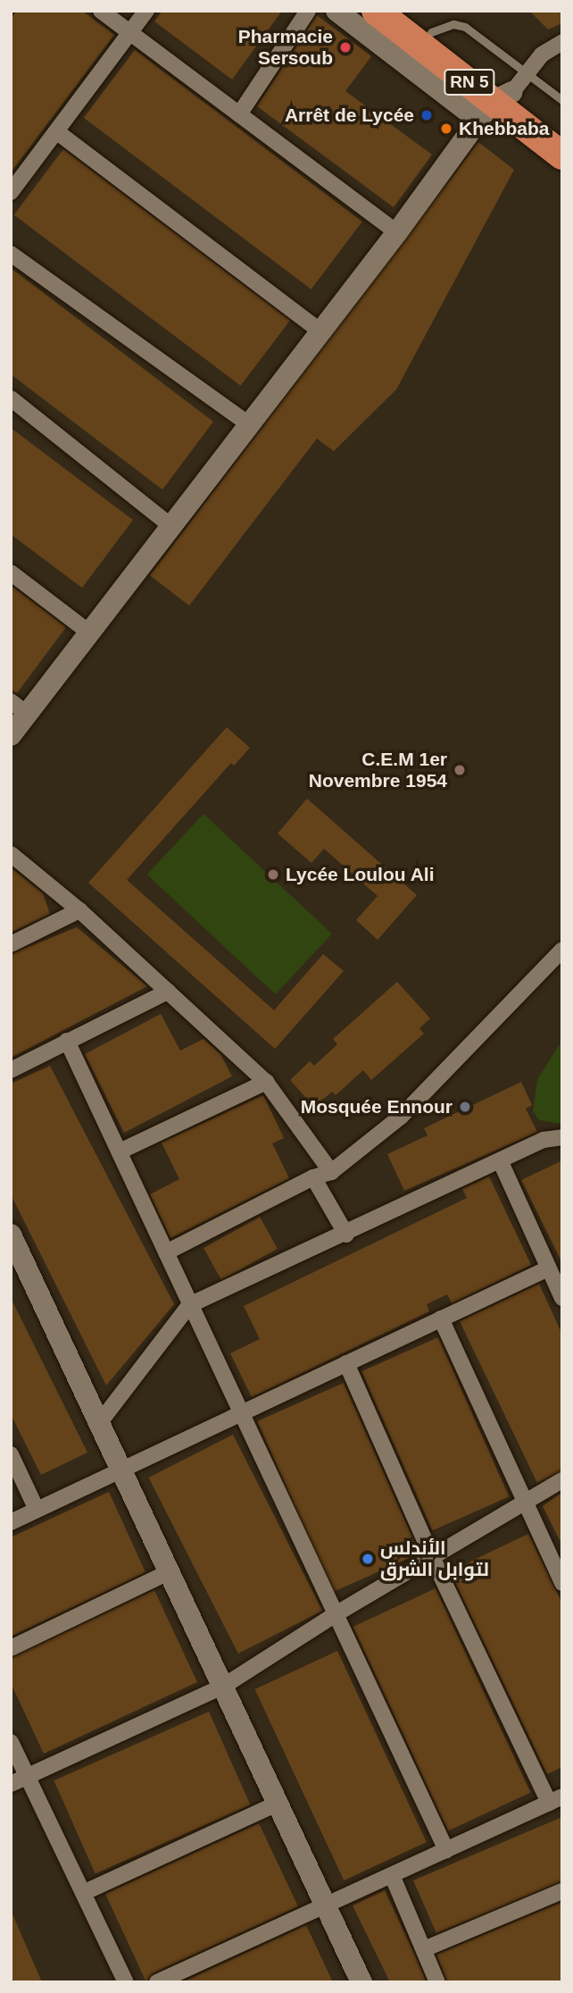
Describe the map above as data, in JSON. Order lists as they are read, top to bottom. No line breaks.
{"streets":{"highway":["RN 5"]},"places":["Pharmacie Sersoub","Arrêt de Lycée","Khebbaba","C.E.M 1er Novembre 1954","Lycée Loulou Ali","Mosquée Ennour","الأندلس لتوابل الشرق"]}
